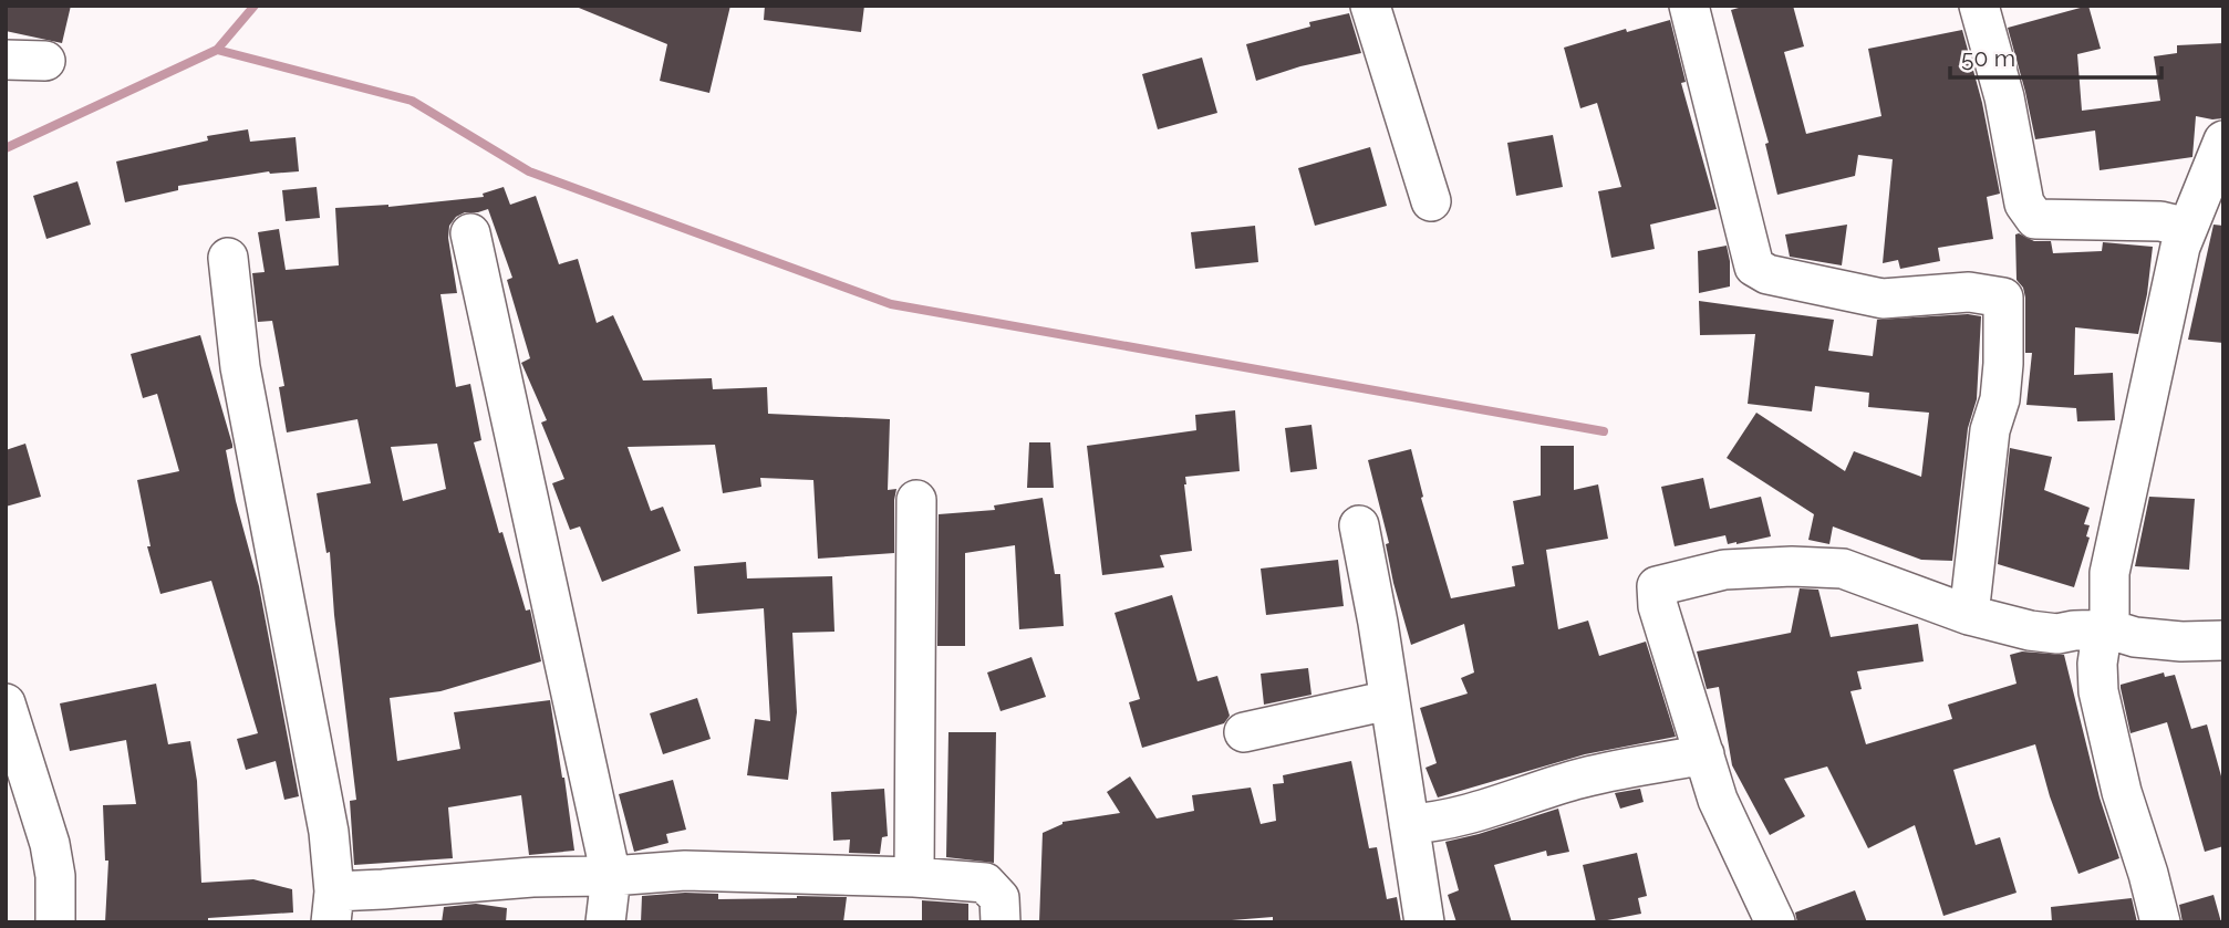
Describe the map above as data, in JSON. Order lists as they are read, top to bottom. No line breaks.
{"scale_bar":"50 m"}
